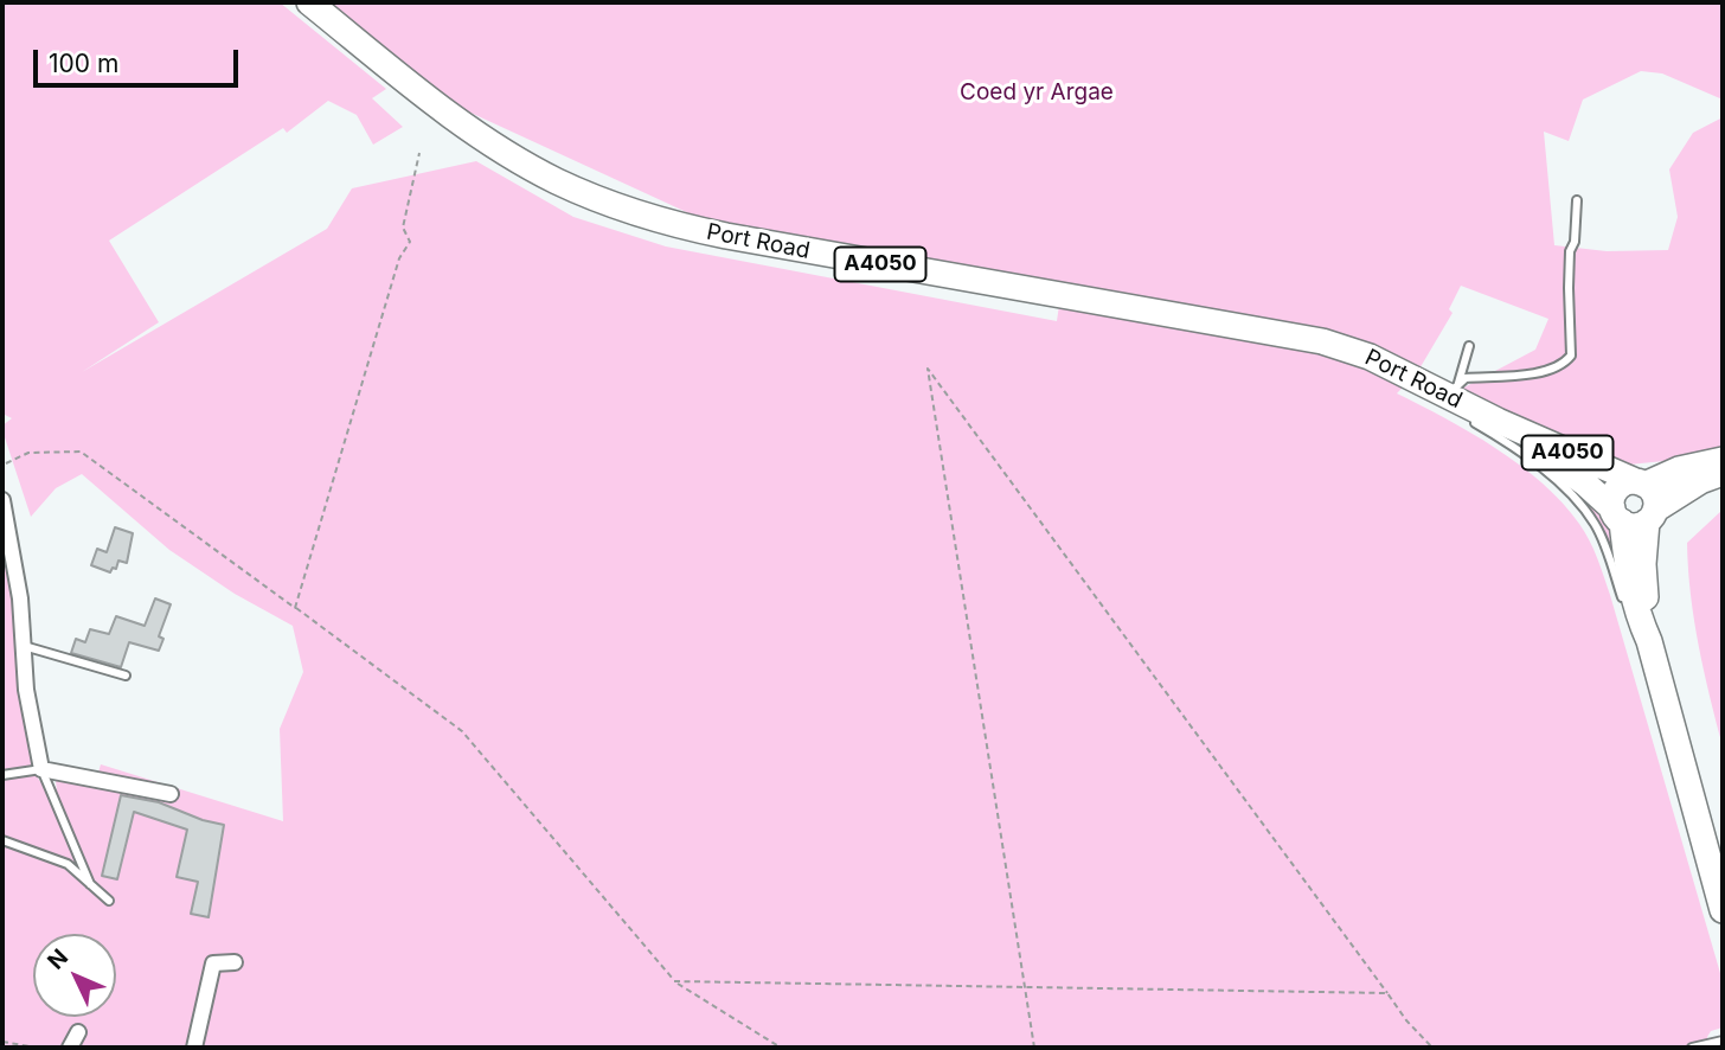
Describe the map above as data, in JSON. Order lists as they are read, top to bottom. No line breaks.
{"streets":{"main road":["Port Road","A4050"]},"crossings":[["Port Road","A4050"]],"parks":["Coed yr Argae"],"scale_bar":"100 m","north":"top left"}
